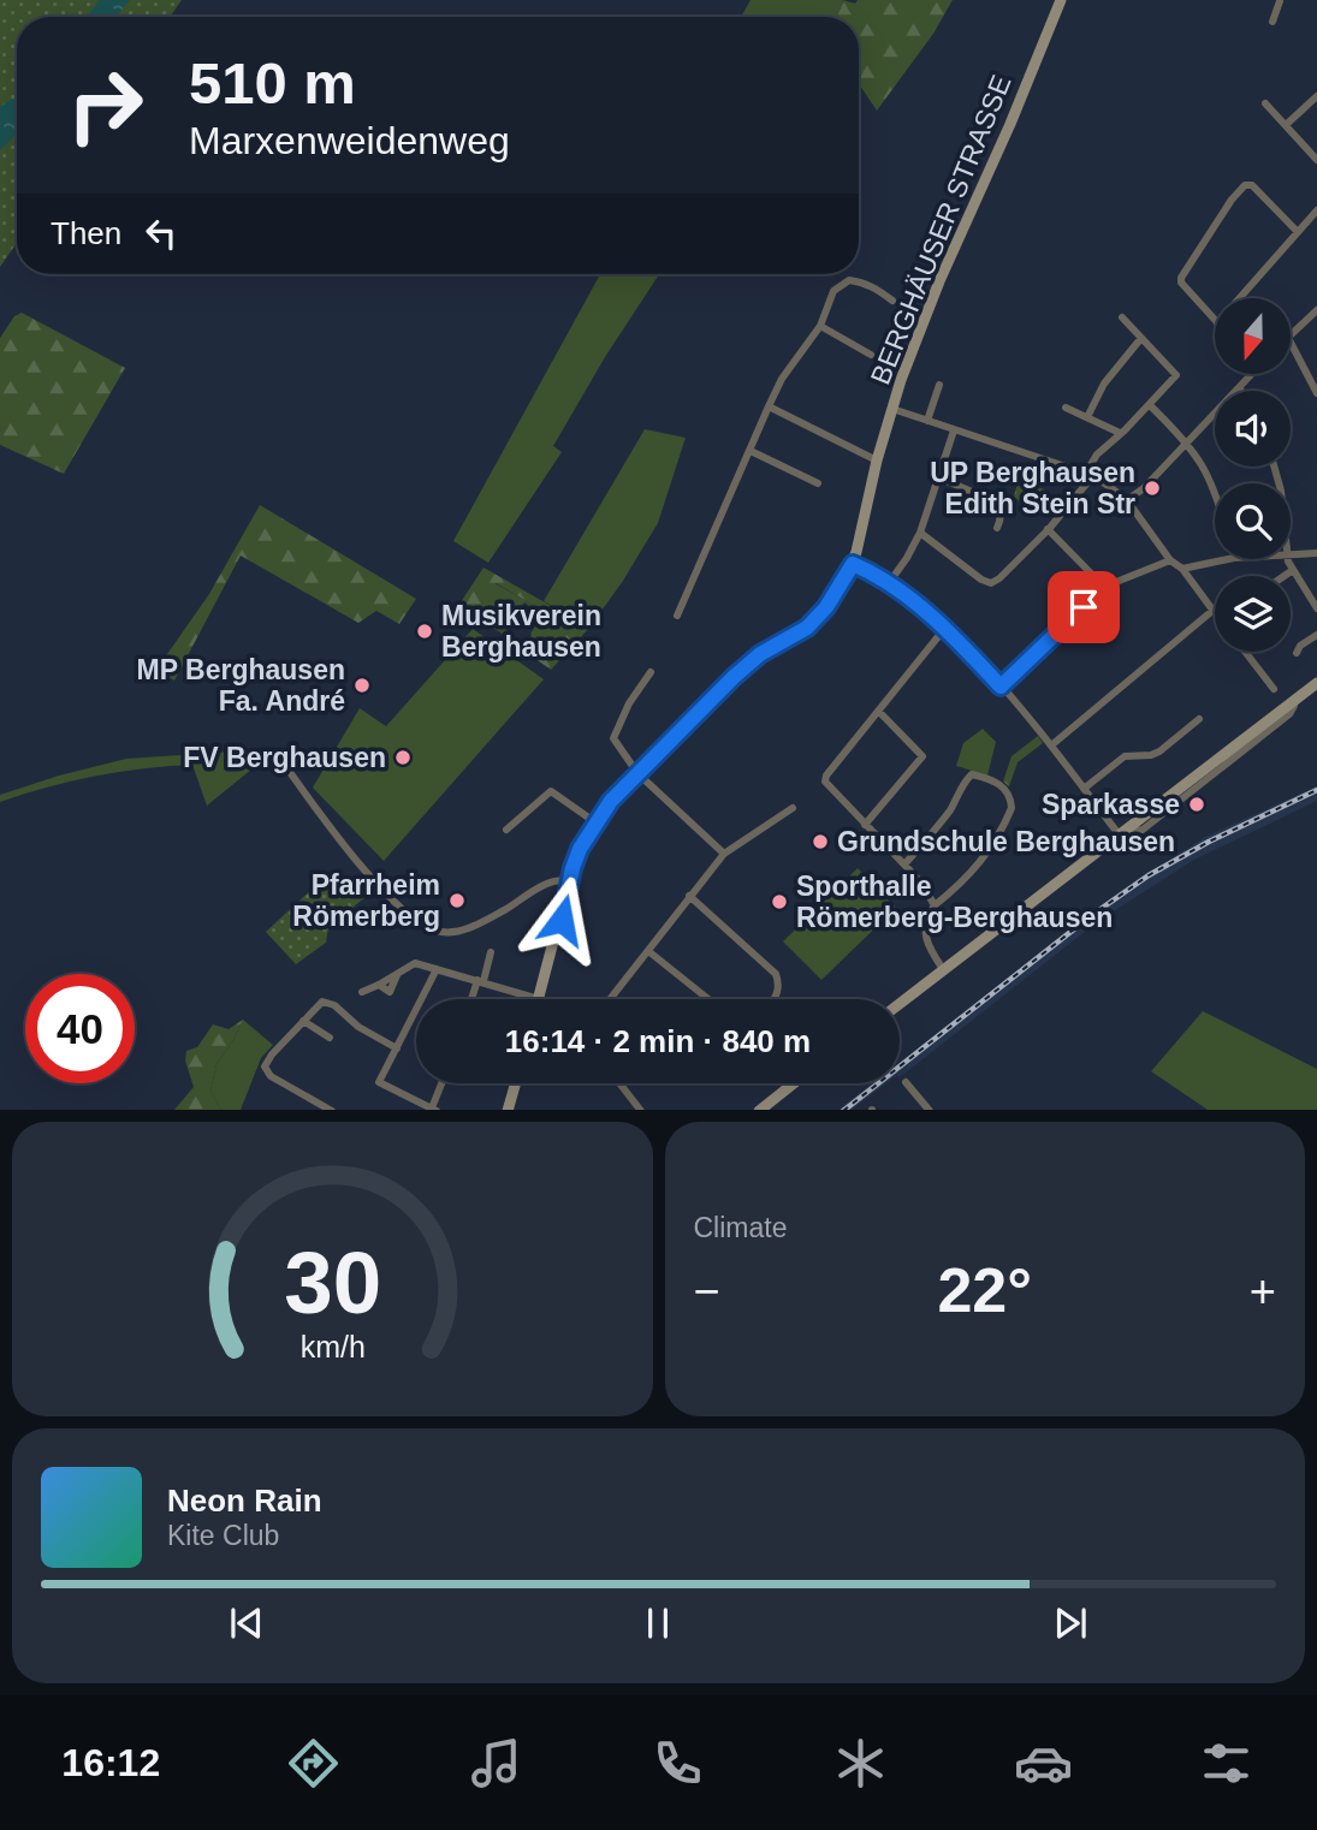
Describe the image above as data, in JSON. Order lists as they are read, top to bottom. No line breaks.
{"streets":{"street":["BERGHÄUSER STRASSE"]},"places":["UP Berghausen Edith Stein Str","Musikverein Berghausen","MP Berghausen Fa. André","FV Berghausen","Sparkasse","Grundschule Berghausen","Pfarrheim Römerberg","Sporthalle Römerberg-Berghausen"],"north":"bottom","page":{"turn":["510 m","Marxenweidenweg"],"then":"Then","limit":"40","trip":"16:14 · 2 min · 840 m","tile":"Climate","heat":["−","22°","+"],"song":["Neon Rain","Kite Club"],"tabs":"16:12","gauge":["30","km/h"]}}
